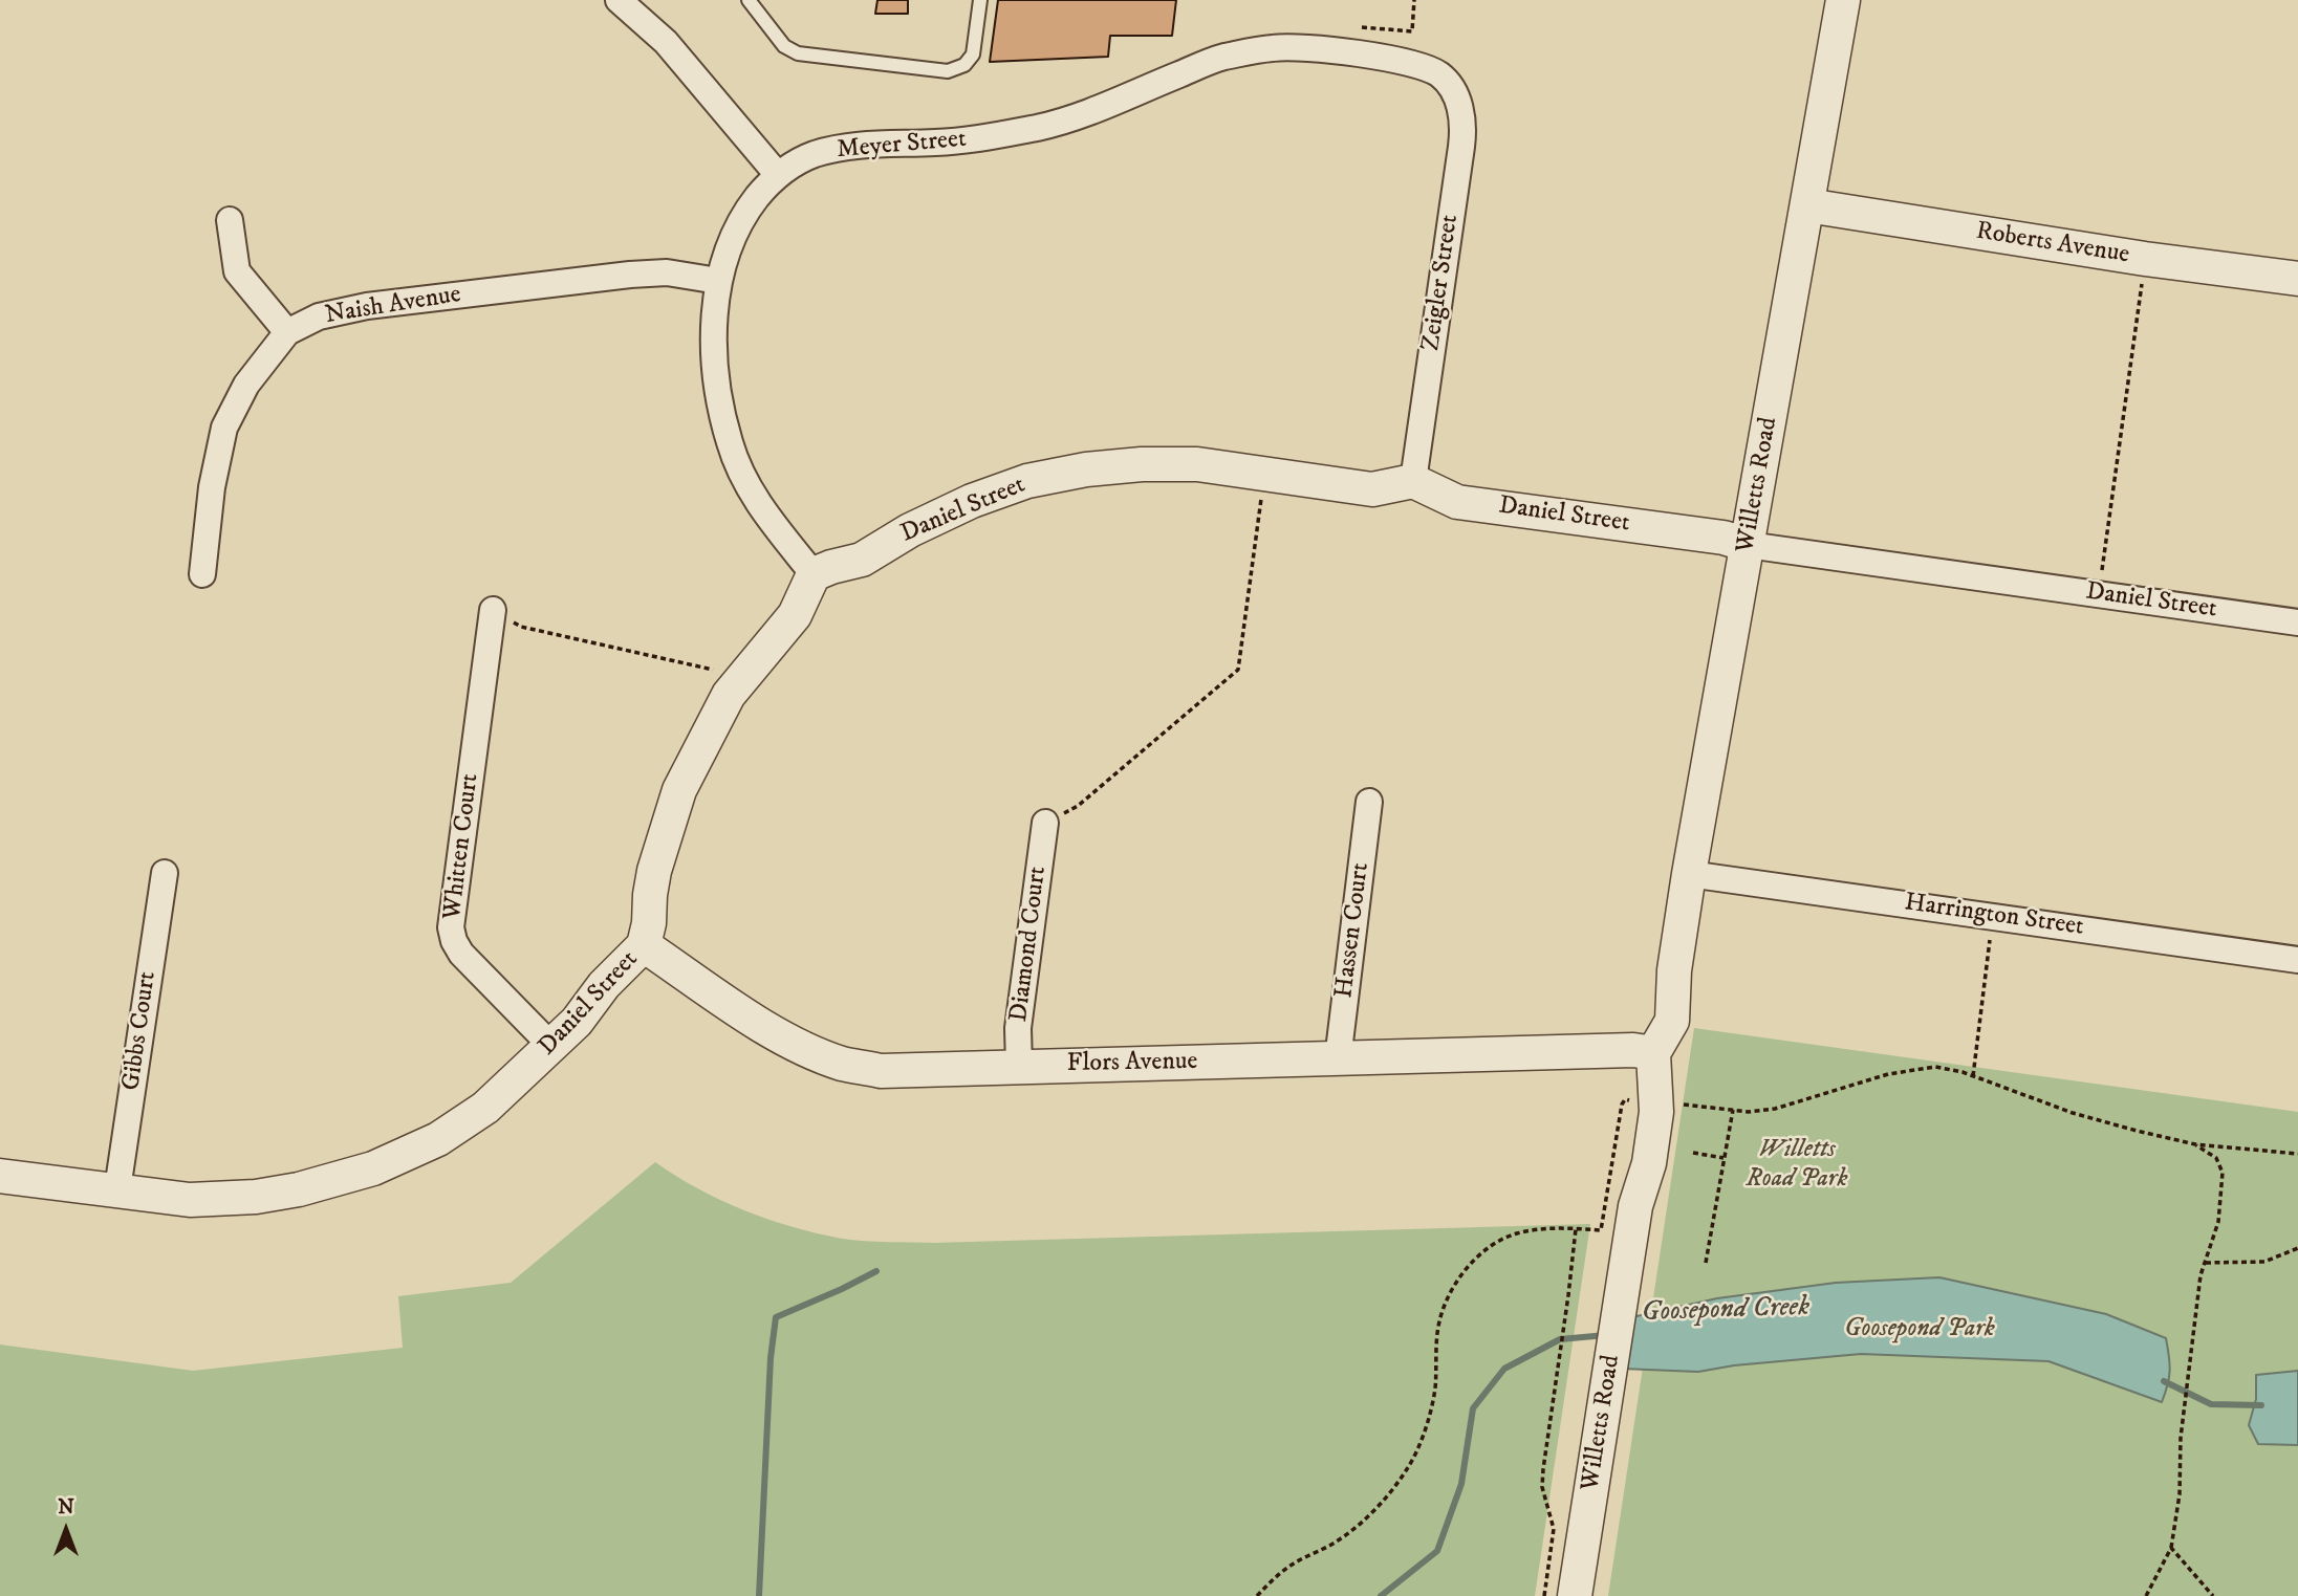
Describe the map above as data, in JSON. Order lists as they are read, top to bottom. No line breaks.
{"streets":{"street":["Meyer Street","Roberts Avenue","Zeigler Street","Naish Avenue","Willetts Road","Daniel Street","Whitten Court","Harrington Street","Hassen Court","Diamond Court","Gibbs Court","Flors Avenue"]},"crossings":[["Meyer Street","Zeigler Street"],["Meyer Street","Naish Avenue"],["Meyer Street","Daniel Street"],["Roberts Avenue","Willetts Road"],["Zeigler Street","Daniel Street"],["Willetts Road","Daniel Street"],["Willetts Road","Harrington Street"],["Willetts Road","Flors Avenue"],["Daniel Street","Whitten Court"],["Daniel Street","Gibbs Court"],["Daniel Street","Flors Avenue"],["Hassen Court","Flors Avenue"],["Diamond Court","Flors Avenue"]],"water":["Goosepond Creek"],"parks":["Willetts Road Park","Goosepond Park"],"north":"top"}
